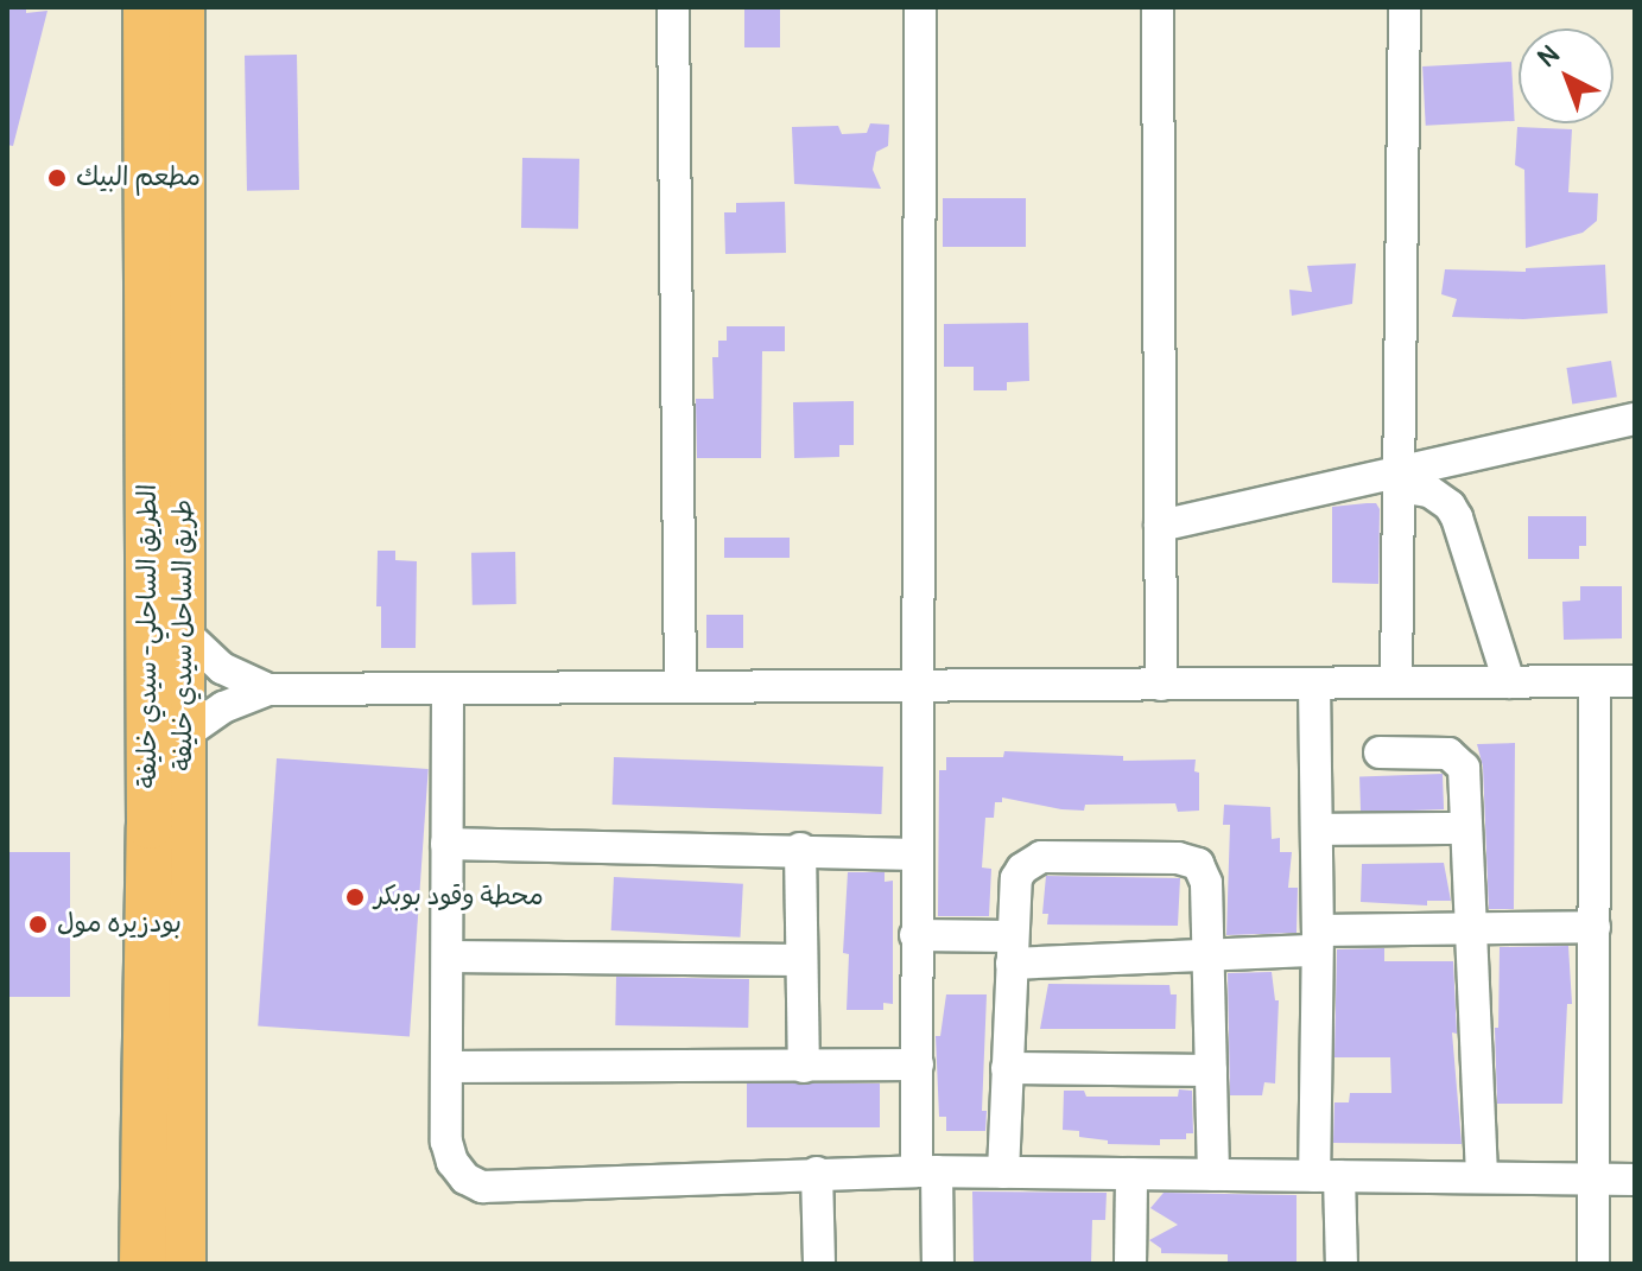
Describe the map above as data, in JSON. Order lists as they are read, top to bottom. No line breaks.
{"streets":{"highway":["طريق الساحل سيدي خليفة","الطريق الساحلي- سيدي خليفة"]},"places":["مطعم البيك","محطة وقود بوبكر","بودزيره مول"],"north":"top left"}
